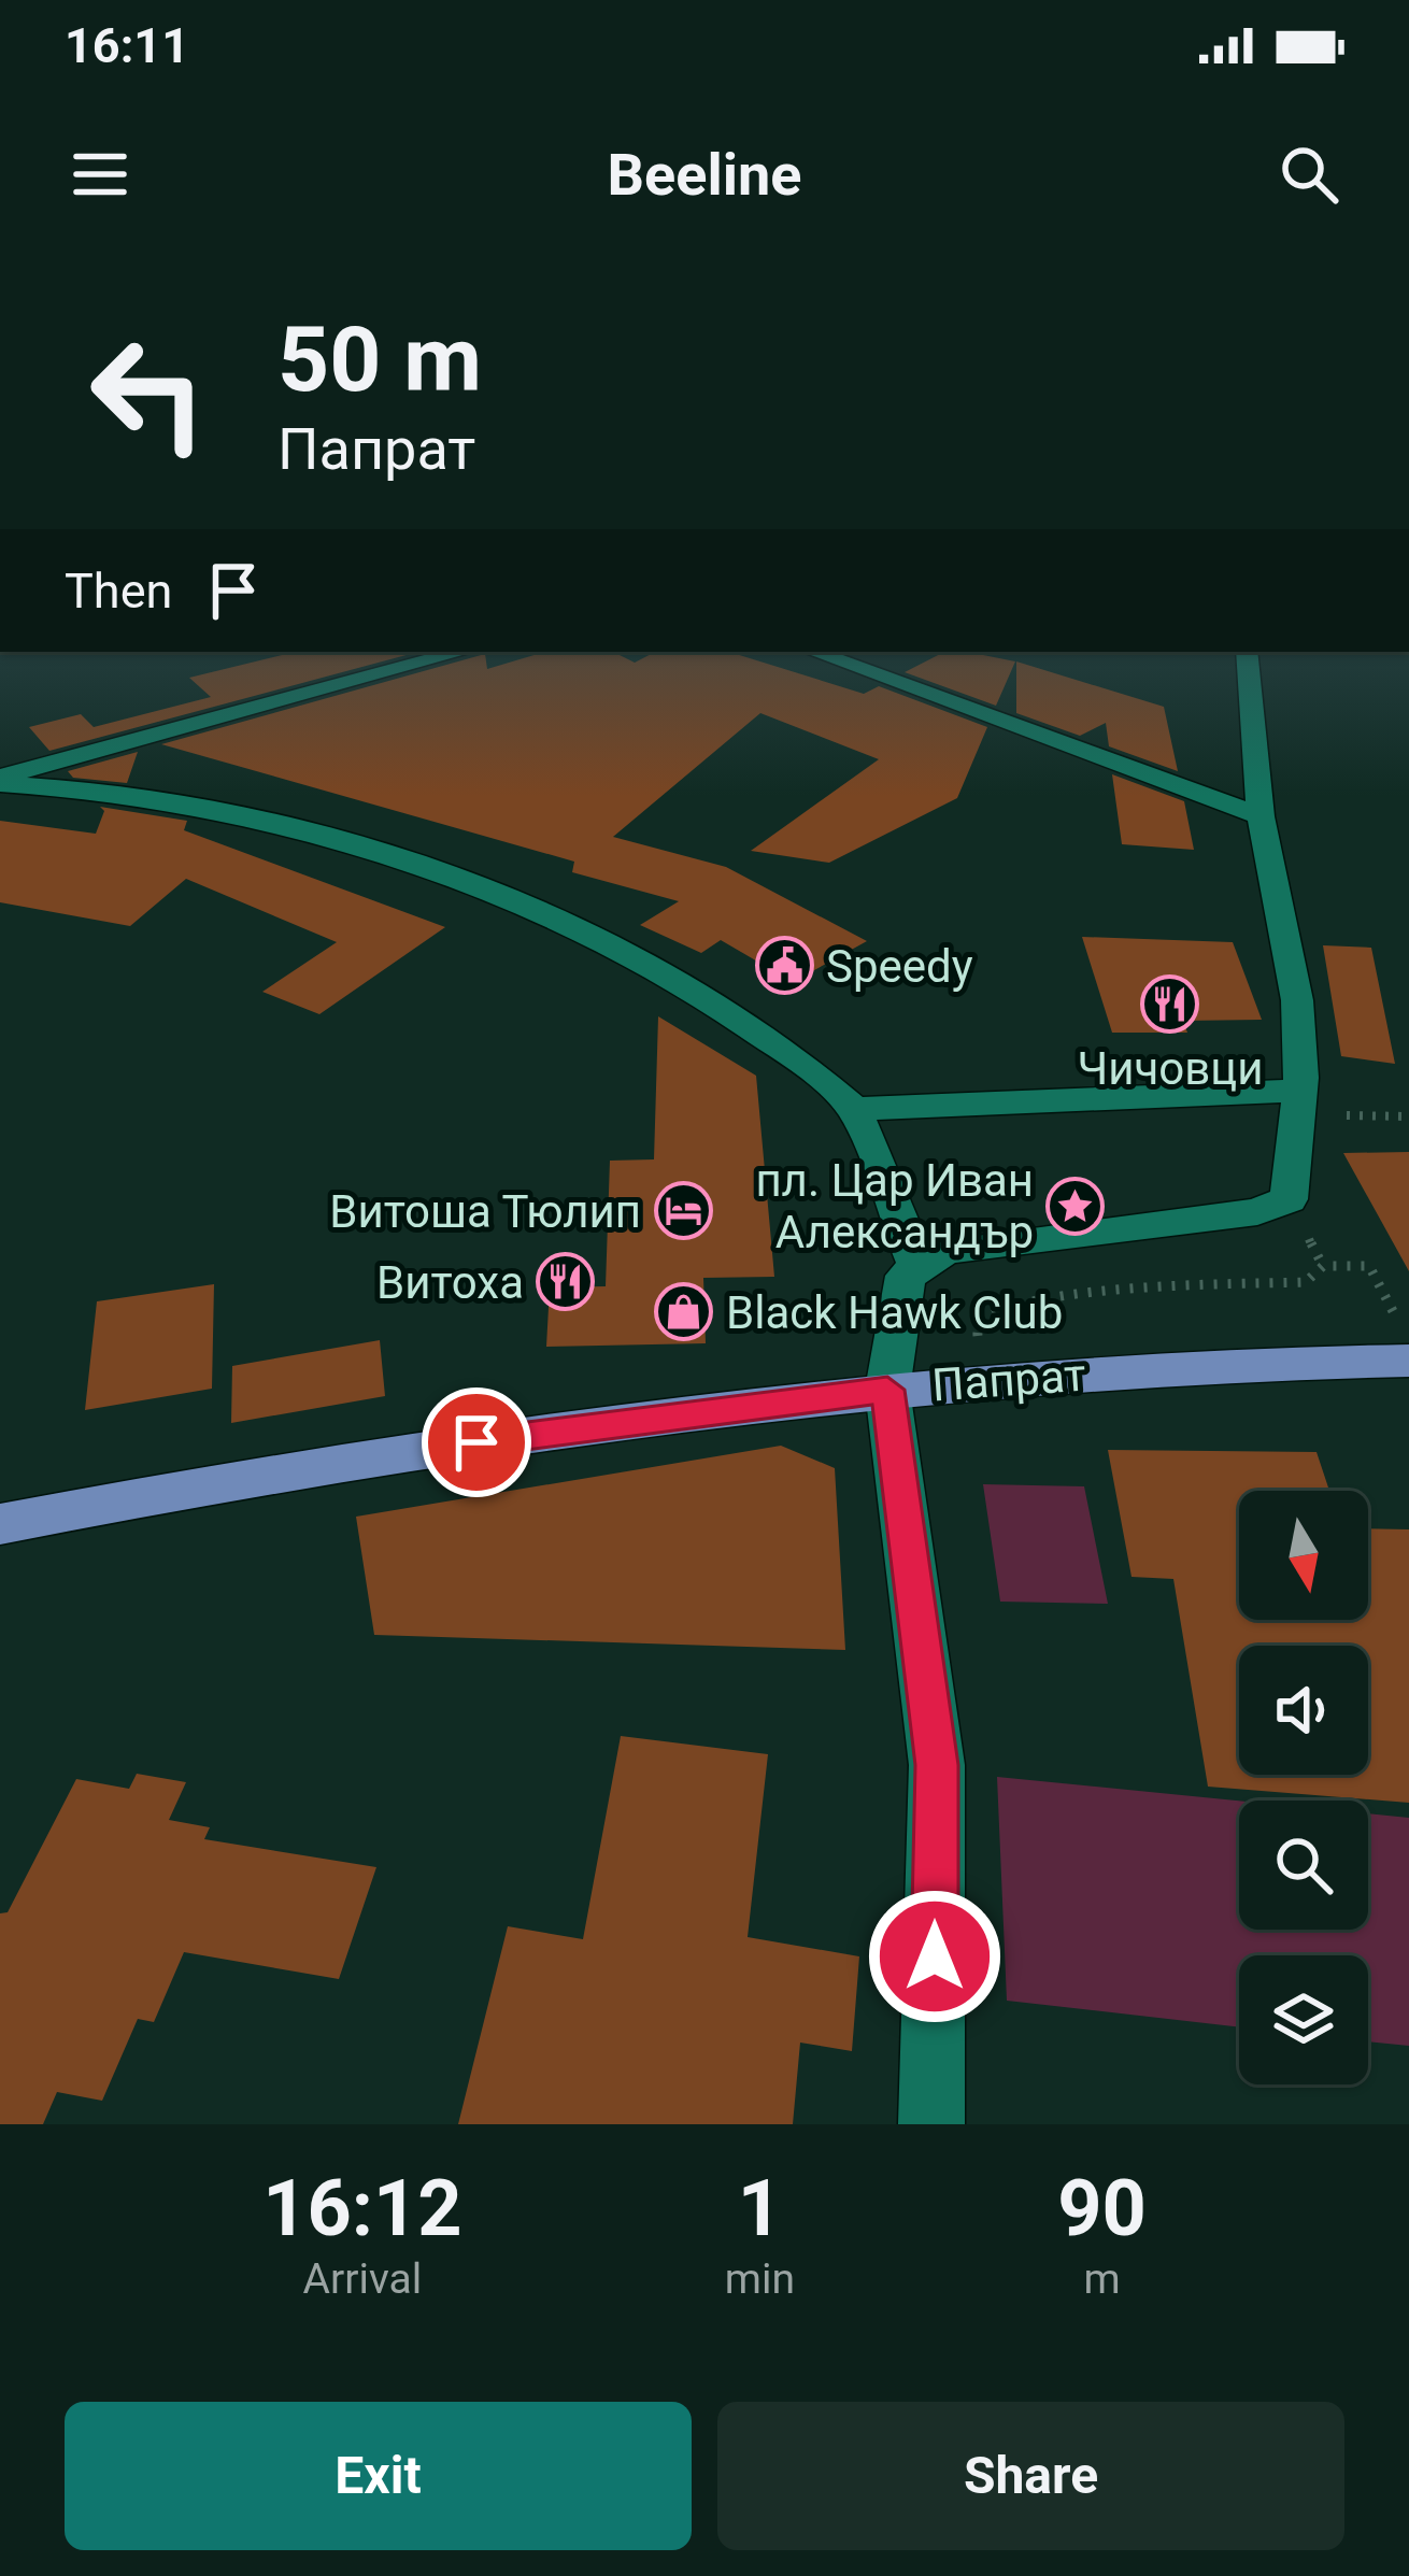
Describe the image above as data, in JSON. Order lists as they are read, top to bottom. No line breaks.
{"streets":{"main road":["Папрат"]},"places":{"public building":["Speedy"],"restaurant":["Чичовци","Витоха"],"place":["пл. Цар Иван Александър"],"hotel":["Витоша Тюлип"],"shop":["Black Hawk Club"]},"north":"bottom","page":{"status":"16:11","header":"Beeline","turn":["50 m","Папрат"],"then":"Then","eta":["16:12","Arrival","1","min","90","m"],"buttons":["Exit","Share"]}}
